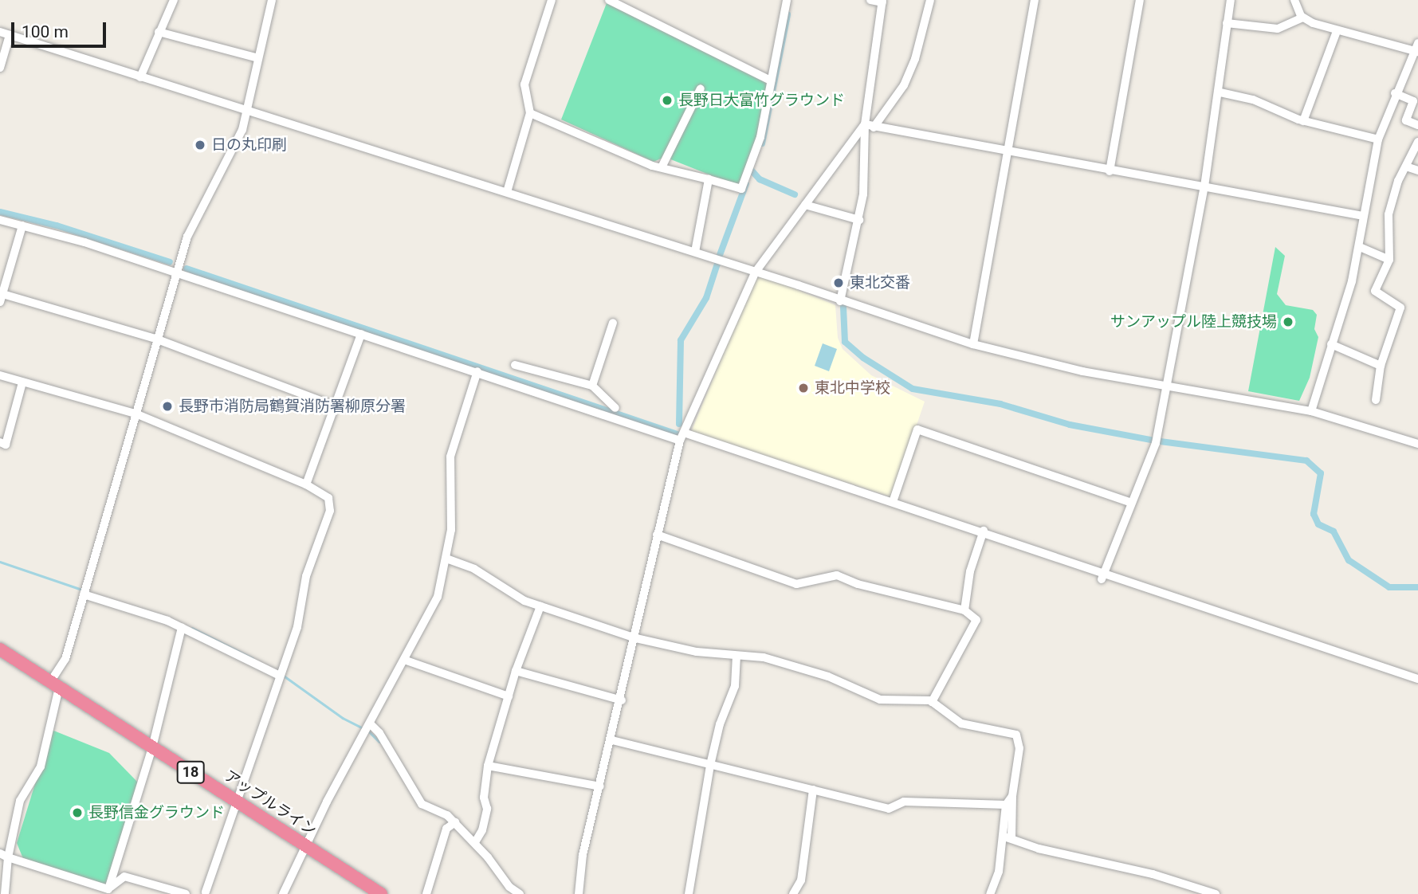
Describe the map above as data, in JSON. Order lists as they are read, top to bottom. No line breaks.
{"streets":{"highway":["18","アップルライン"]},"places":["長野日大富竹グラウンド","日の丸印刷","東北交番","サンアップル陸上競技場","東北中学校","長野市消防局鶴賀消防署柳原分署","長野信金グラウンド"],"scale_bar":"100 m"}
